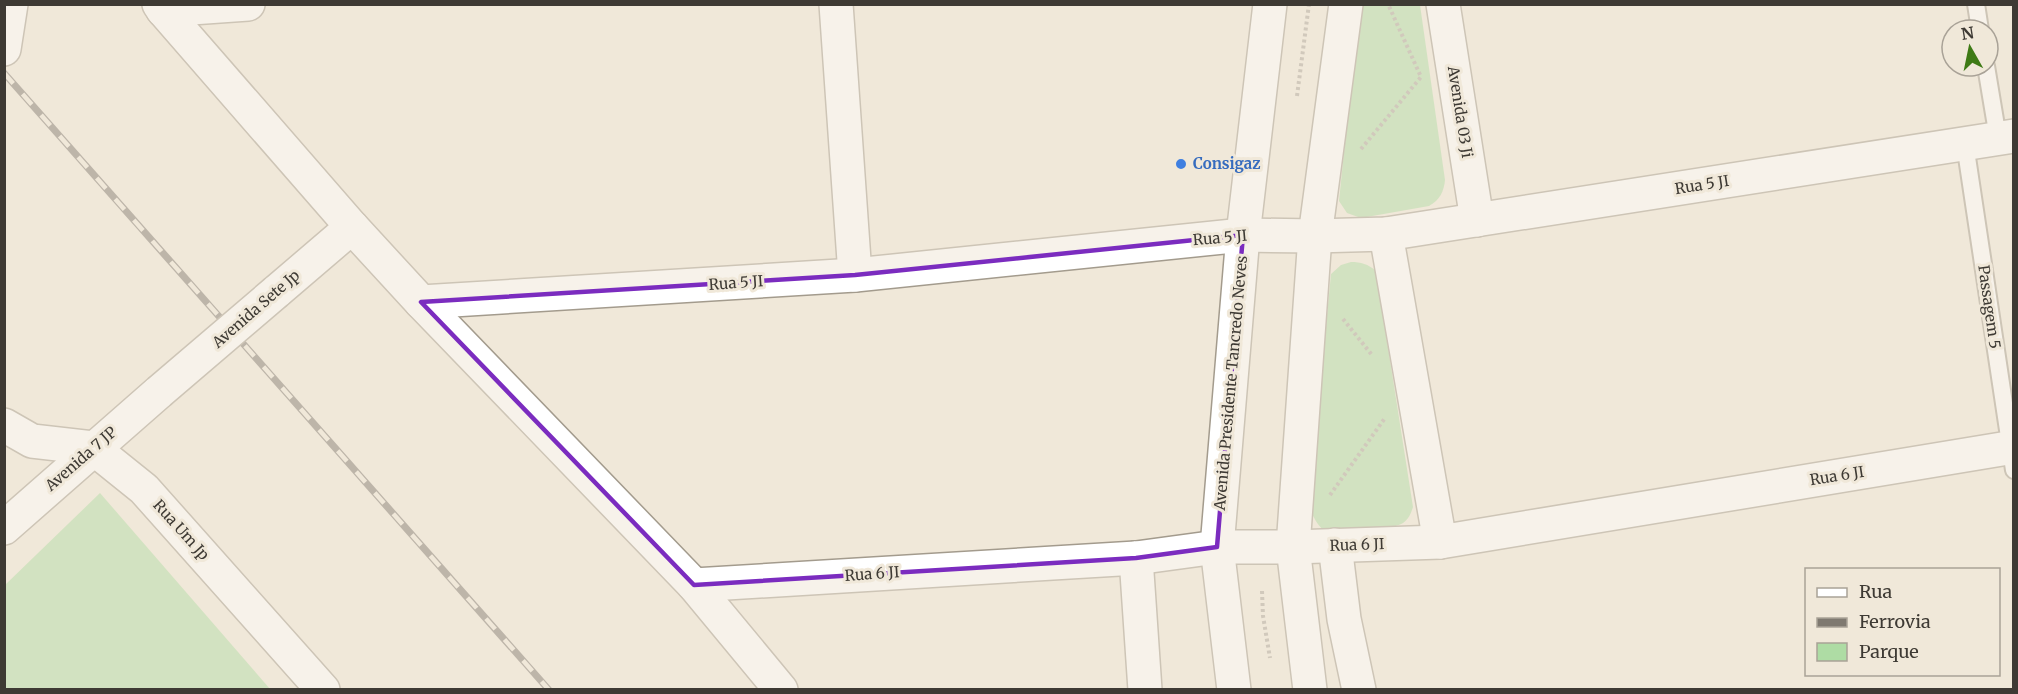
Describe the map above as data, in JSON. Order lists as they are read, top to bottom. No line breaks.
{"streets":{"street":["Avenida 03 Ji","Rua 5 JI","Avenida Sete Jp","Avenida Presidente Tancredo Neves","Avenida 7 JP","Rua 6 JI","Rua Um Jp"],"lane":["Passagem 5"]},"crossings":[["Avenida 03 Ji","Rua 5 JI"],["Rua 5 JI","Passagem 5"],["Rua 5 JI","Avenida Presidente Tancredo Neves"],["Passagem 5","Rua 6 JI"],["Avenida Sete Jp","Avenida 7 JP"],["Avenida Presidente Tancredo Neves","Rua 6 JI"],["Avenida 7 JP","Rua Um Jp"]],"places":["Consigaz"],"legend":["Rua","Ferrovia","Parque"],"north":"top"}
